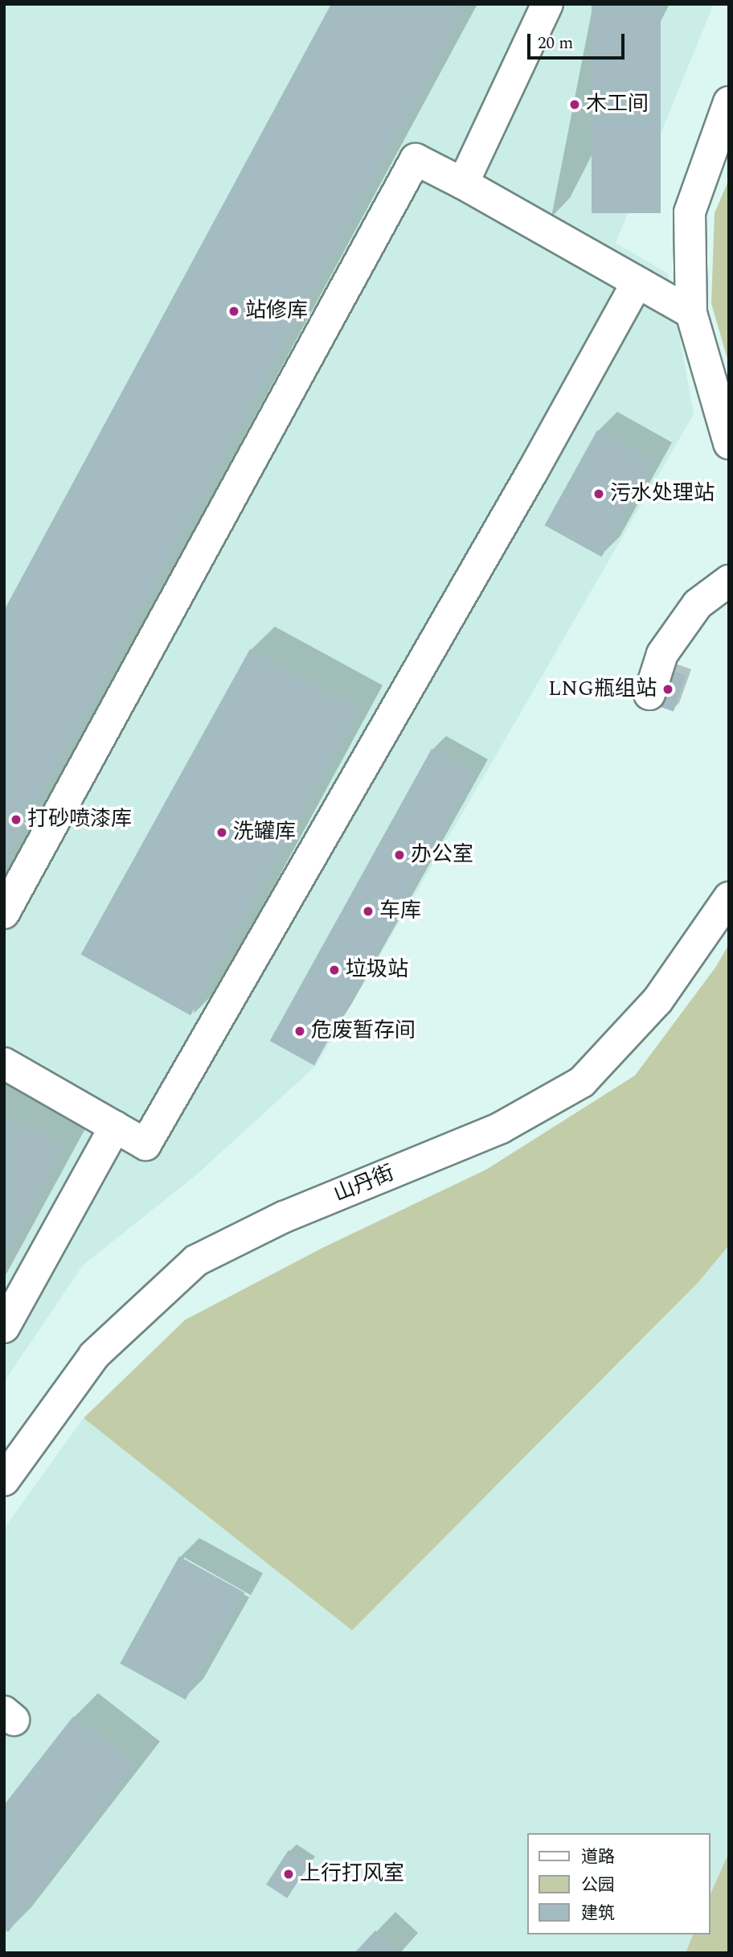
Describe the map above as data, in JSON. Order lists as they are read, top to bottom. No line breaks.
{"streets":{"lane":["山丹街"]},"places":["木工间","站修库","污水处理站","LNG瓶组站","打砂喷漆库","洗罐库","办公室","车库","垃圾站","危废暂存间","上行打风室"],"legend":["道路","公园","建筑"],"scale_bar":"20 m"}
